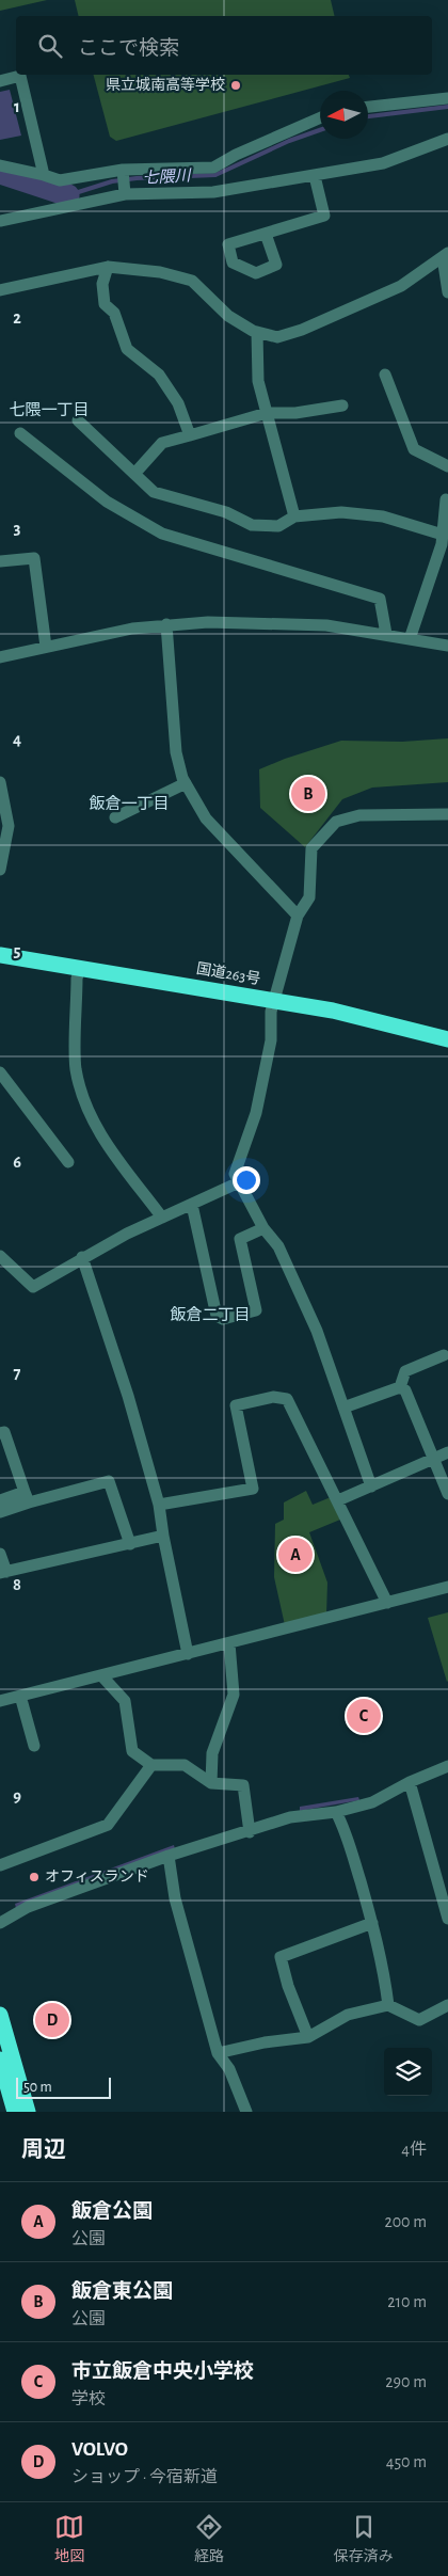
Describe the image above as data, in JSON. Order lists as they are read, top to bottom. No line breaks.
{"streets":{"highway":["国道263号"]},"districts":["七隈一丁目","飯倉一丁目","飯倉二丁目"],"water":["七隈川"],"places":["県立城南高等学校","オフィスランド"],"scale_bar":"50 m","north":"left","page":{"search":"ここで検索","pins":["B","A","C","D"],"scale":"50 m","heading":["周辺","4件"],"list":[{"mark":"A","name":"飯倉公園","note":"公園","value":"200 m"},{"mark":"B","name":"飯倉東公園","note":"公園","value":"210 m"},{"mark":"C","name":"市立飯倉中央小学校","note":"学校","value":"290 m"},{"mark":"D","name":"VOLVO","note":"ショップ · 今宿新道","value":"450 m"}],"nav":["地図","経路","保存済み"]},"grid":{"rows":["1","2","3","4","5","6","7","8","9"]}}
